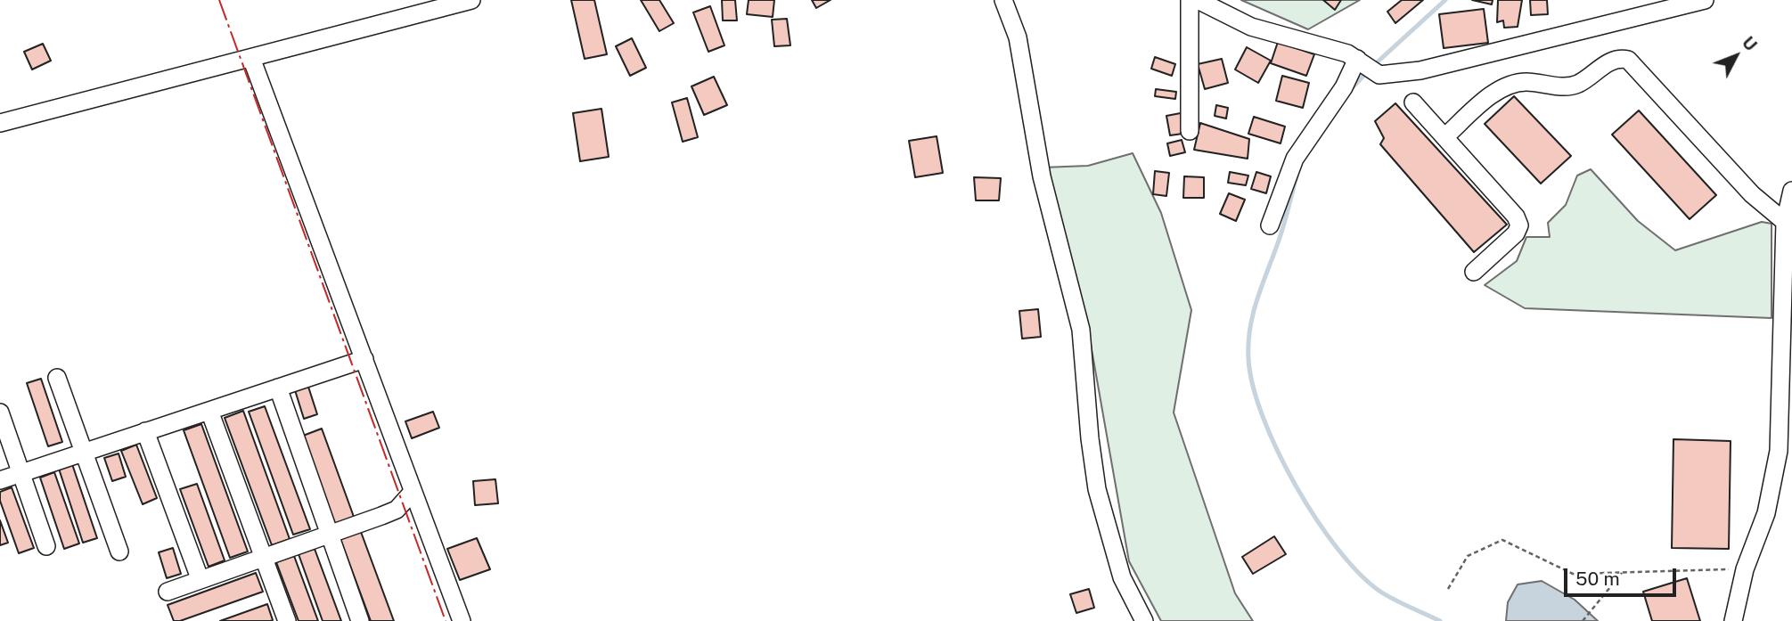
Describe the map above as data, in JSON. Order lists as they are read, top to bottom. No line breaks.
{"scale_bar":"50 m","north":"top right"}
